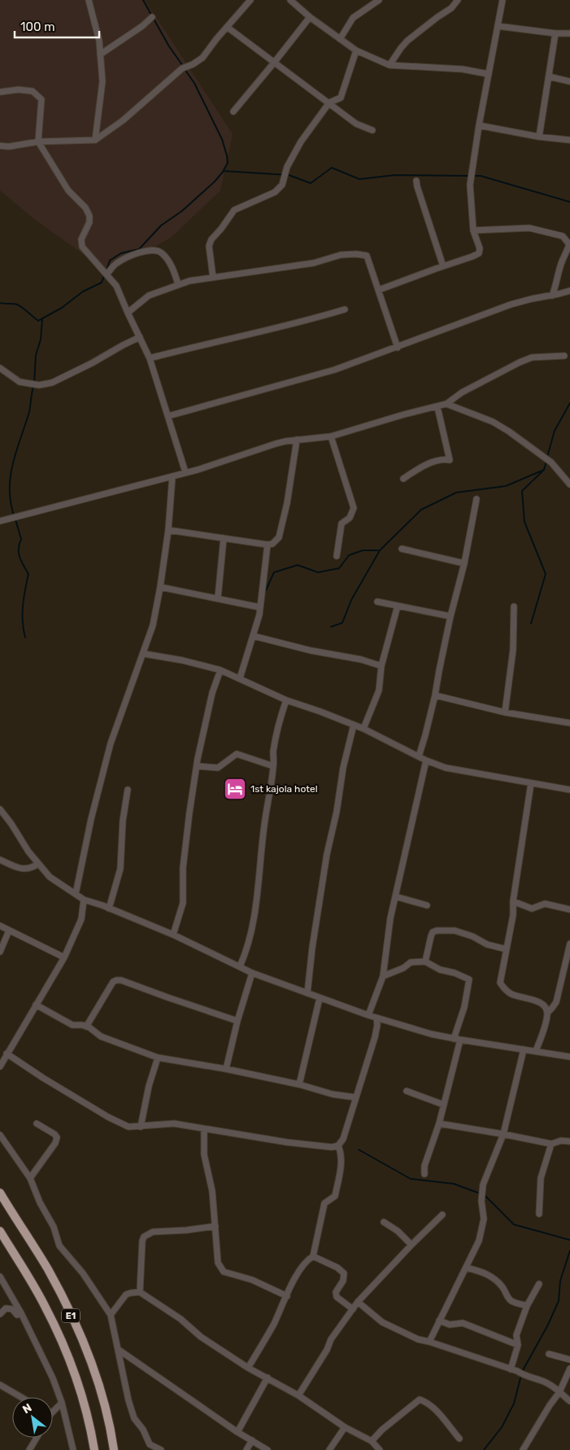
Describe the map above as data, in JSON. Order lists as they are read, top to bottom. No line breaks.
{"streets":{"highway":["E1"]},"places":{"hotel":["1st kajola hotel"]},"scale_bar":"100 m","north":"top left"}
